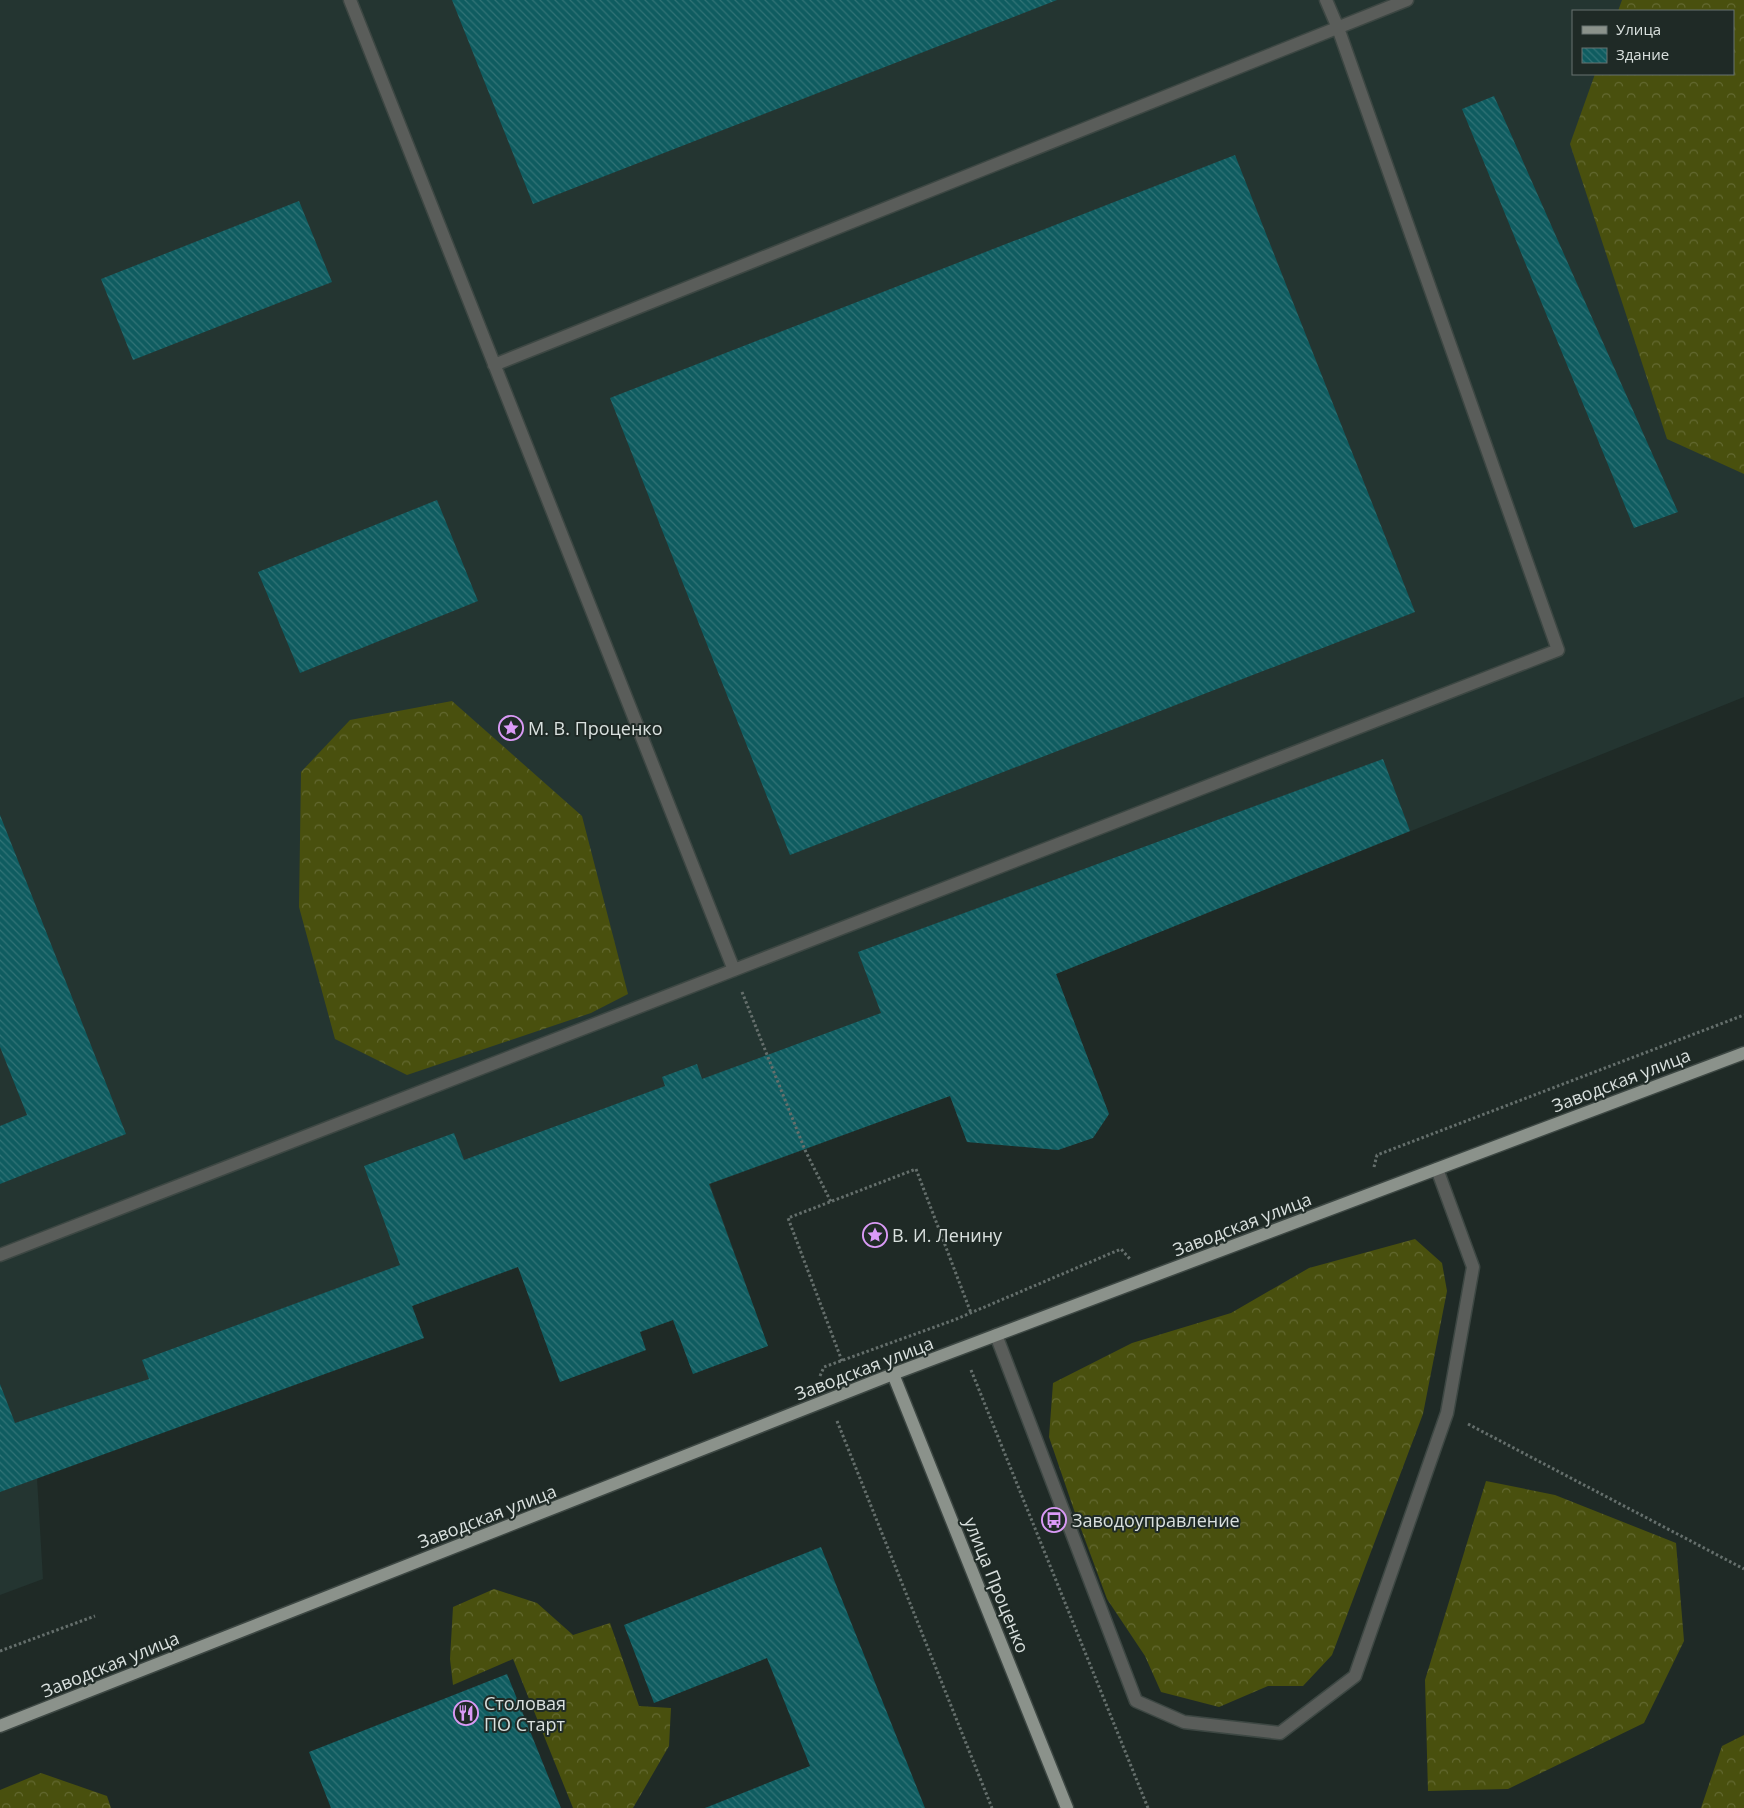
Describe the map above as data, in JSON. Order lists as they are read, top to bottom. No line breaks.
{"streets":{"main road":["Заводская улица","улица Проценко"]},"crossings":[["Заводская улица","улица Проценко"]],"places":{"place":["М. В. Проценко","В. И. Ленину"],"bus stop":["Заводоуправление"],"restaurant":["Столовая ПО Старт"]},"legend":["Улица","Здание"]}
